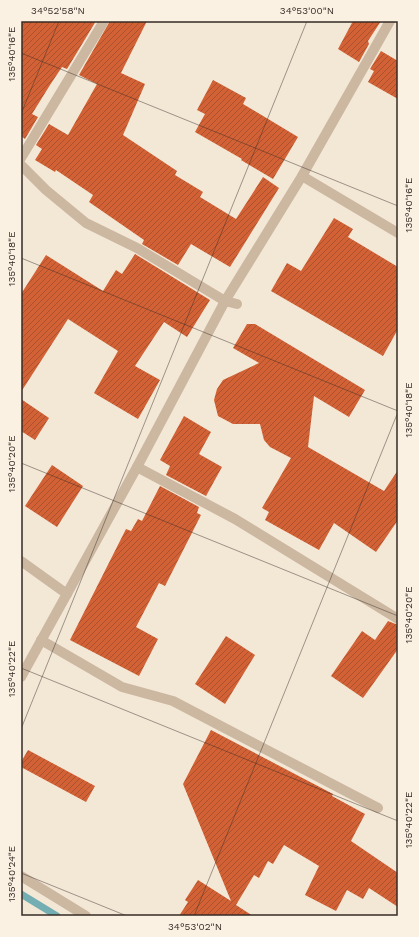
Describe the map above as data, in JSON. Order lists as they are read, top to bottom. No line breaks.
{"coordinates":["34°52'58\"N","34°53'00\"N","135°40'16\"E","135°40'18\"E","135°40'20\"E","135°40'22\"E","135°40'24\"E","34°53'02\"N"]}
